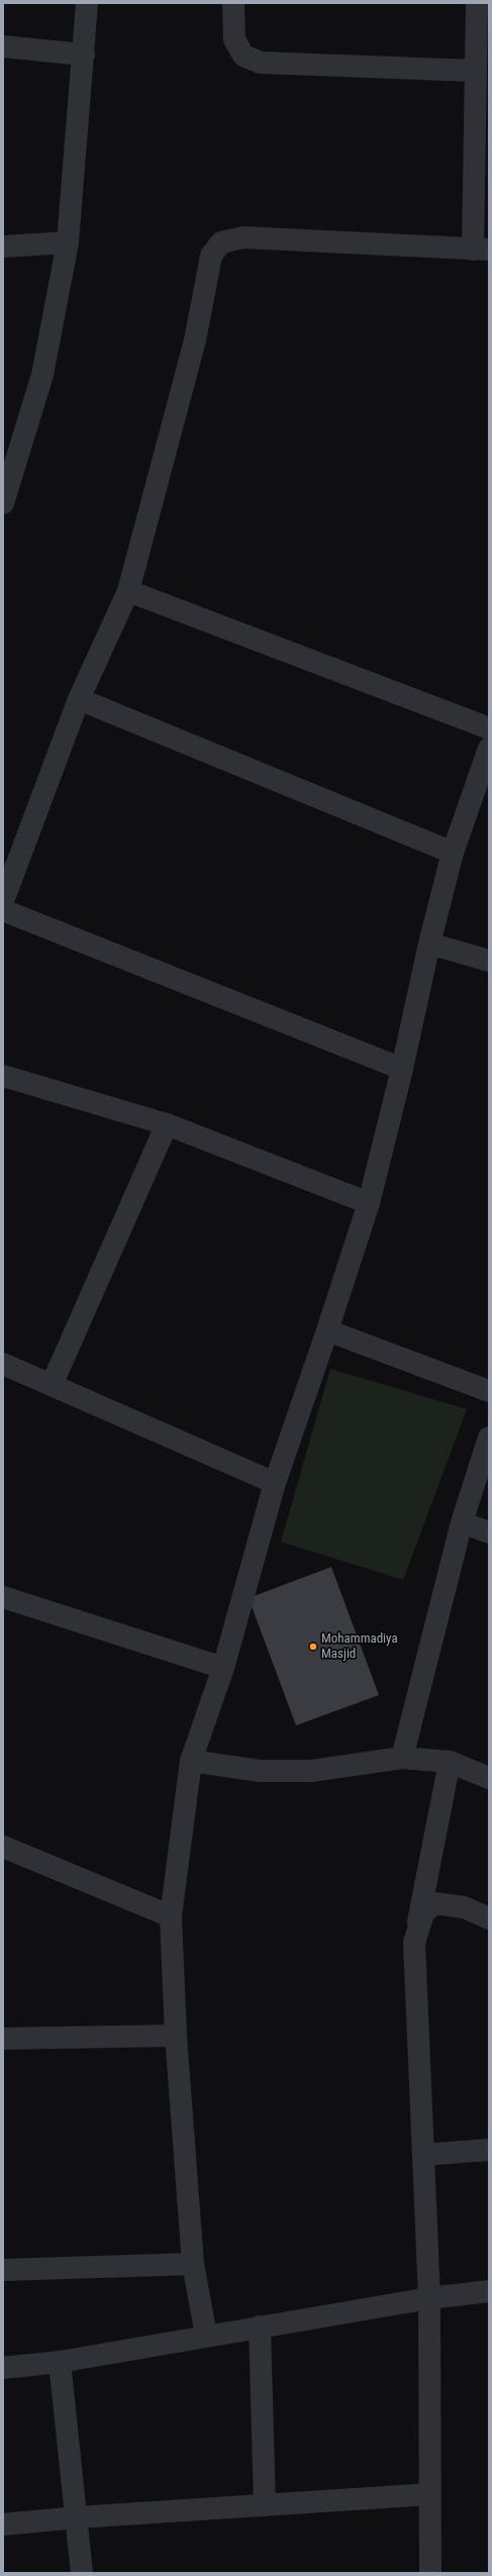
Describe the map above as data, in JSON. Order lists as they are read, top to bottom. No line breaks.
{"places":["Mohammadiya Masjid"]}
